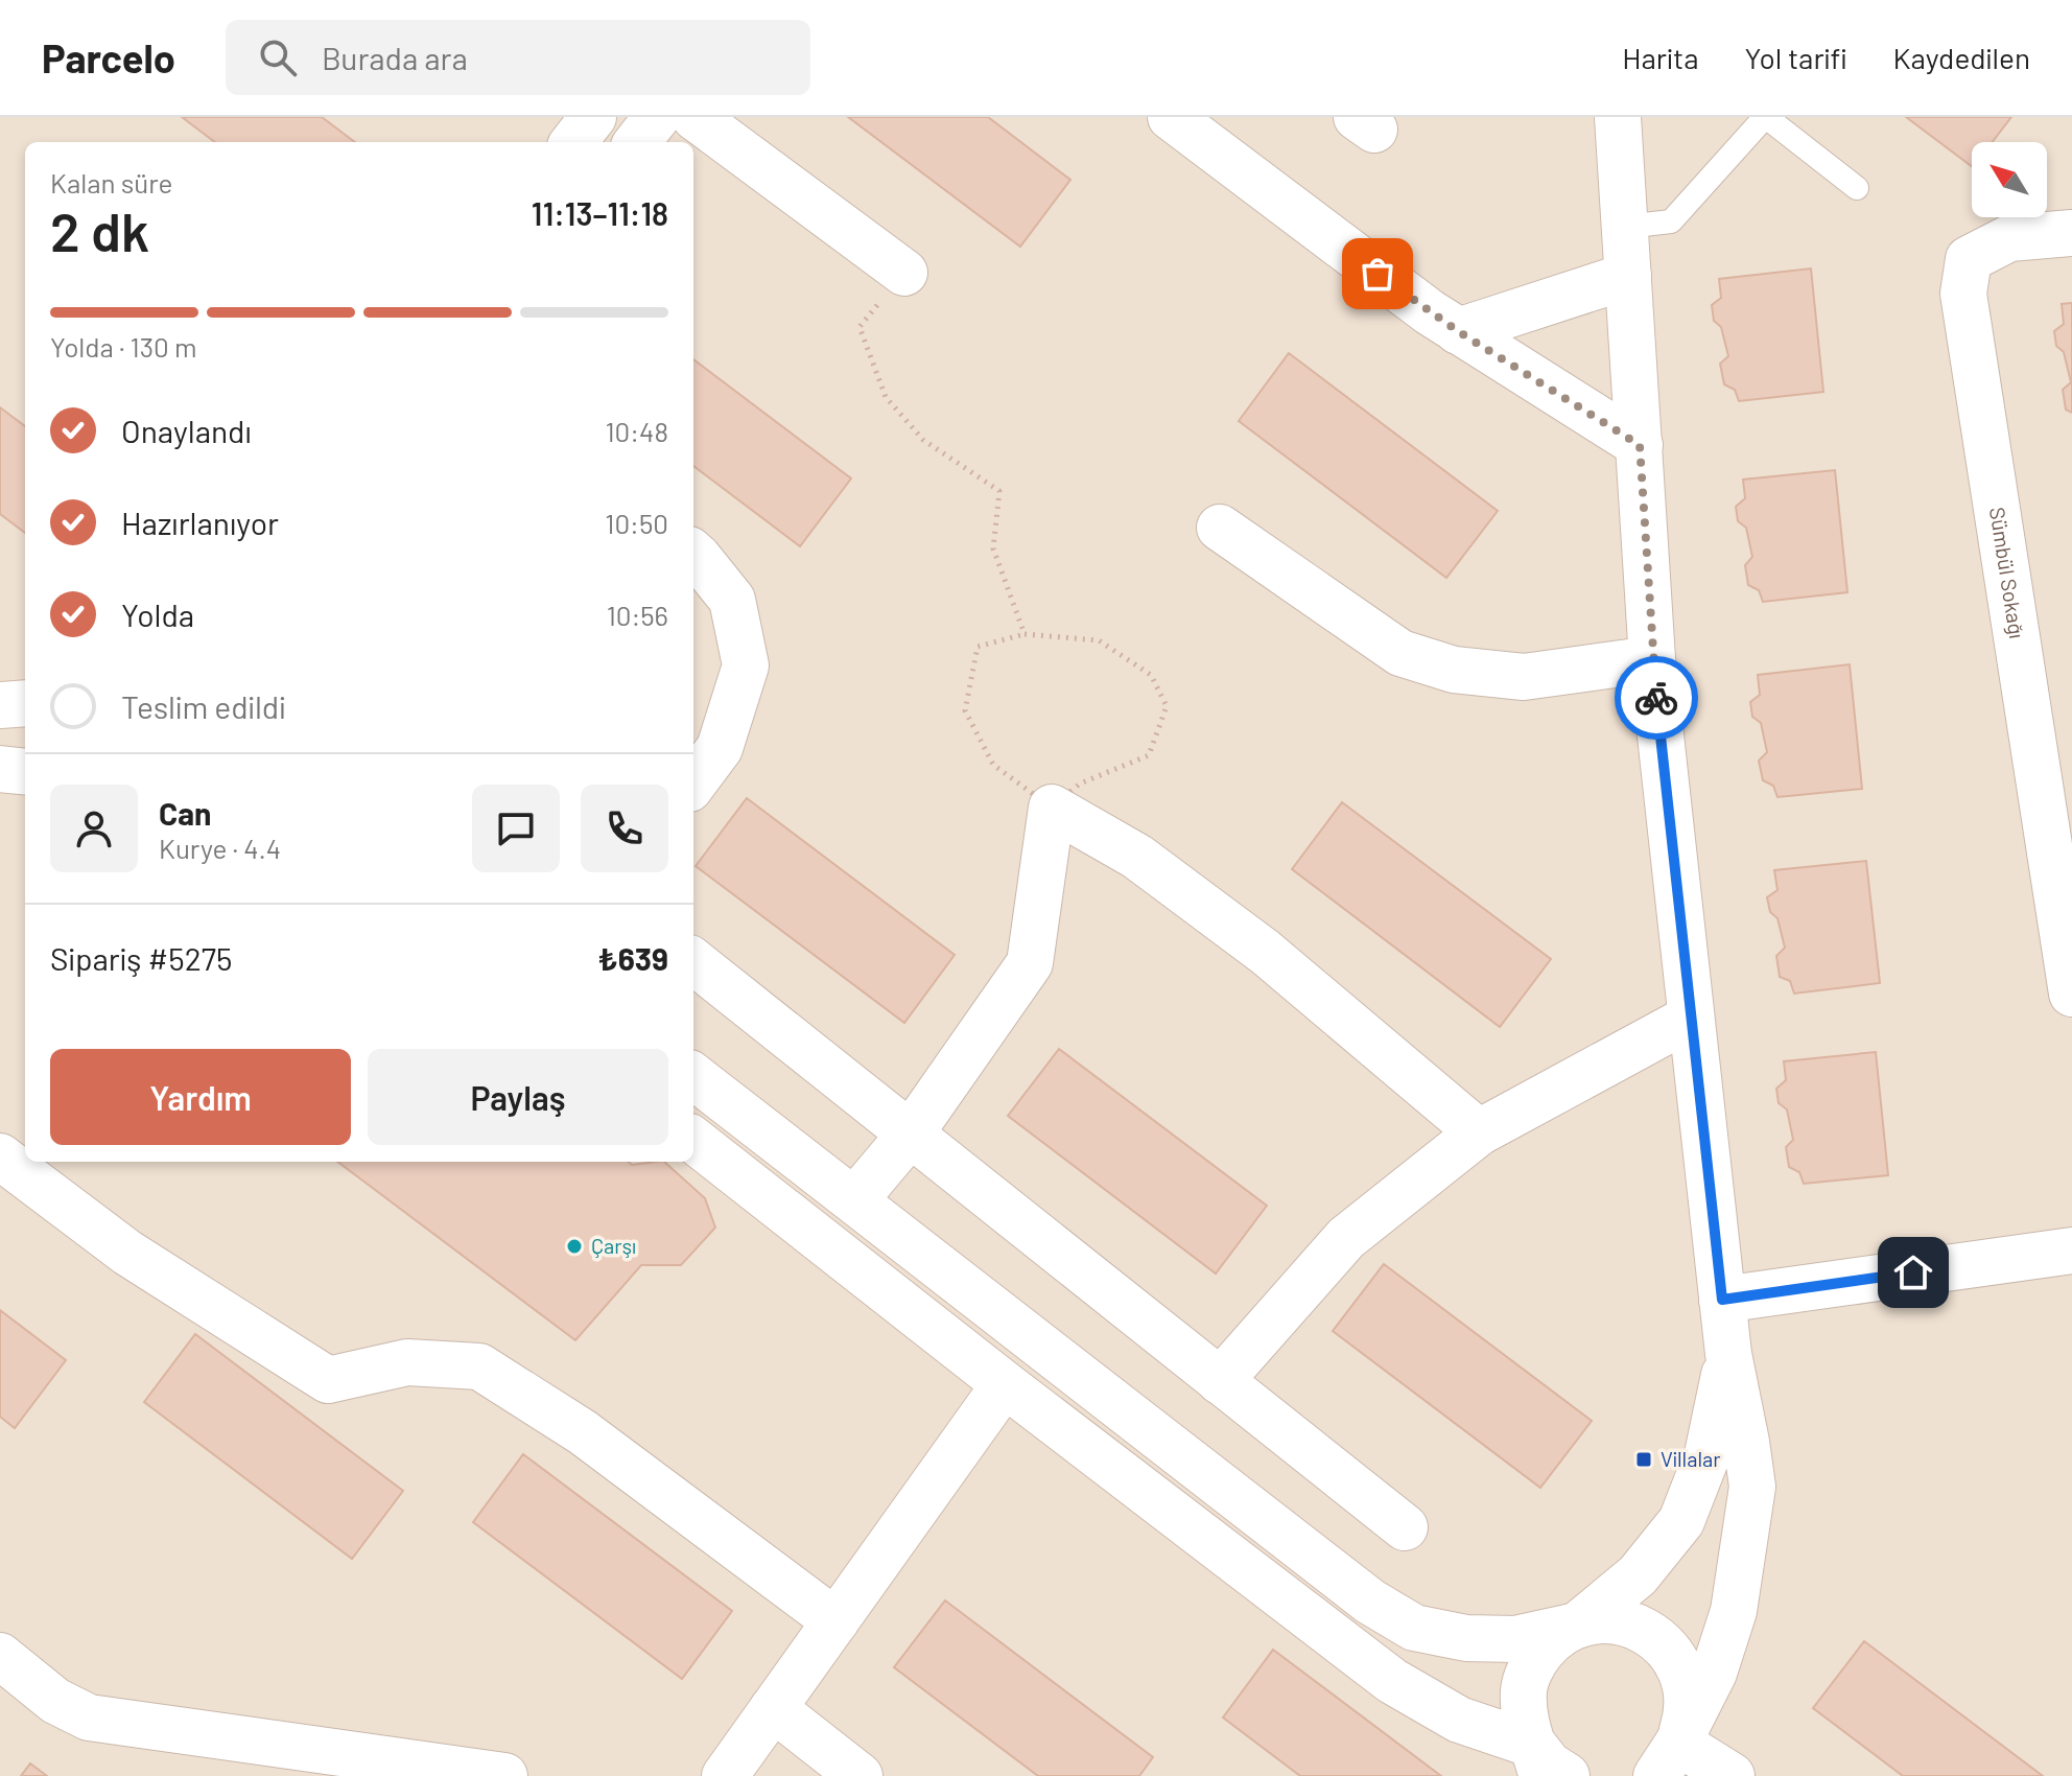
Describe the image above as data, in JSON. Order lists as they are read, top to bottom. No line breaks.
{"streets":{"street":["Sümbül Sokağı"]},"places":{"other":["Çarşı"],"transit":["Villalar"]},"north":"top left","page":{"header":"Parcelo","search":"Burada ara","nav":["Harita","Yol tarifi","Kaydedilen"],"heading":["2 dk","Kalan süre","11:13–11:18"],"panel":["Can","Kurye · 4.4","Sipariş #5275","₺639"],"bar":"Yolda · 130 m","list":[["Onaylandı","10:48"],["Hazırlanıyor","10:50"],["Yolda","10:56"],"Teslim edildi"],"buttons":["Yardım","Paylaş"]}}
